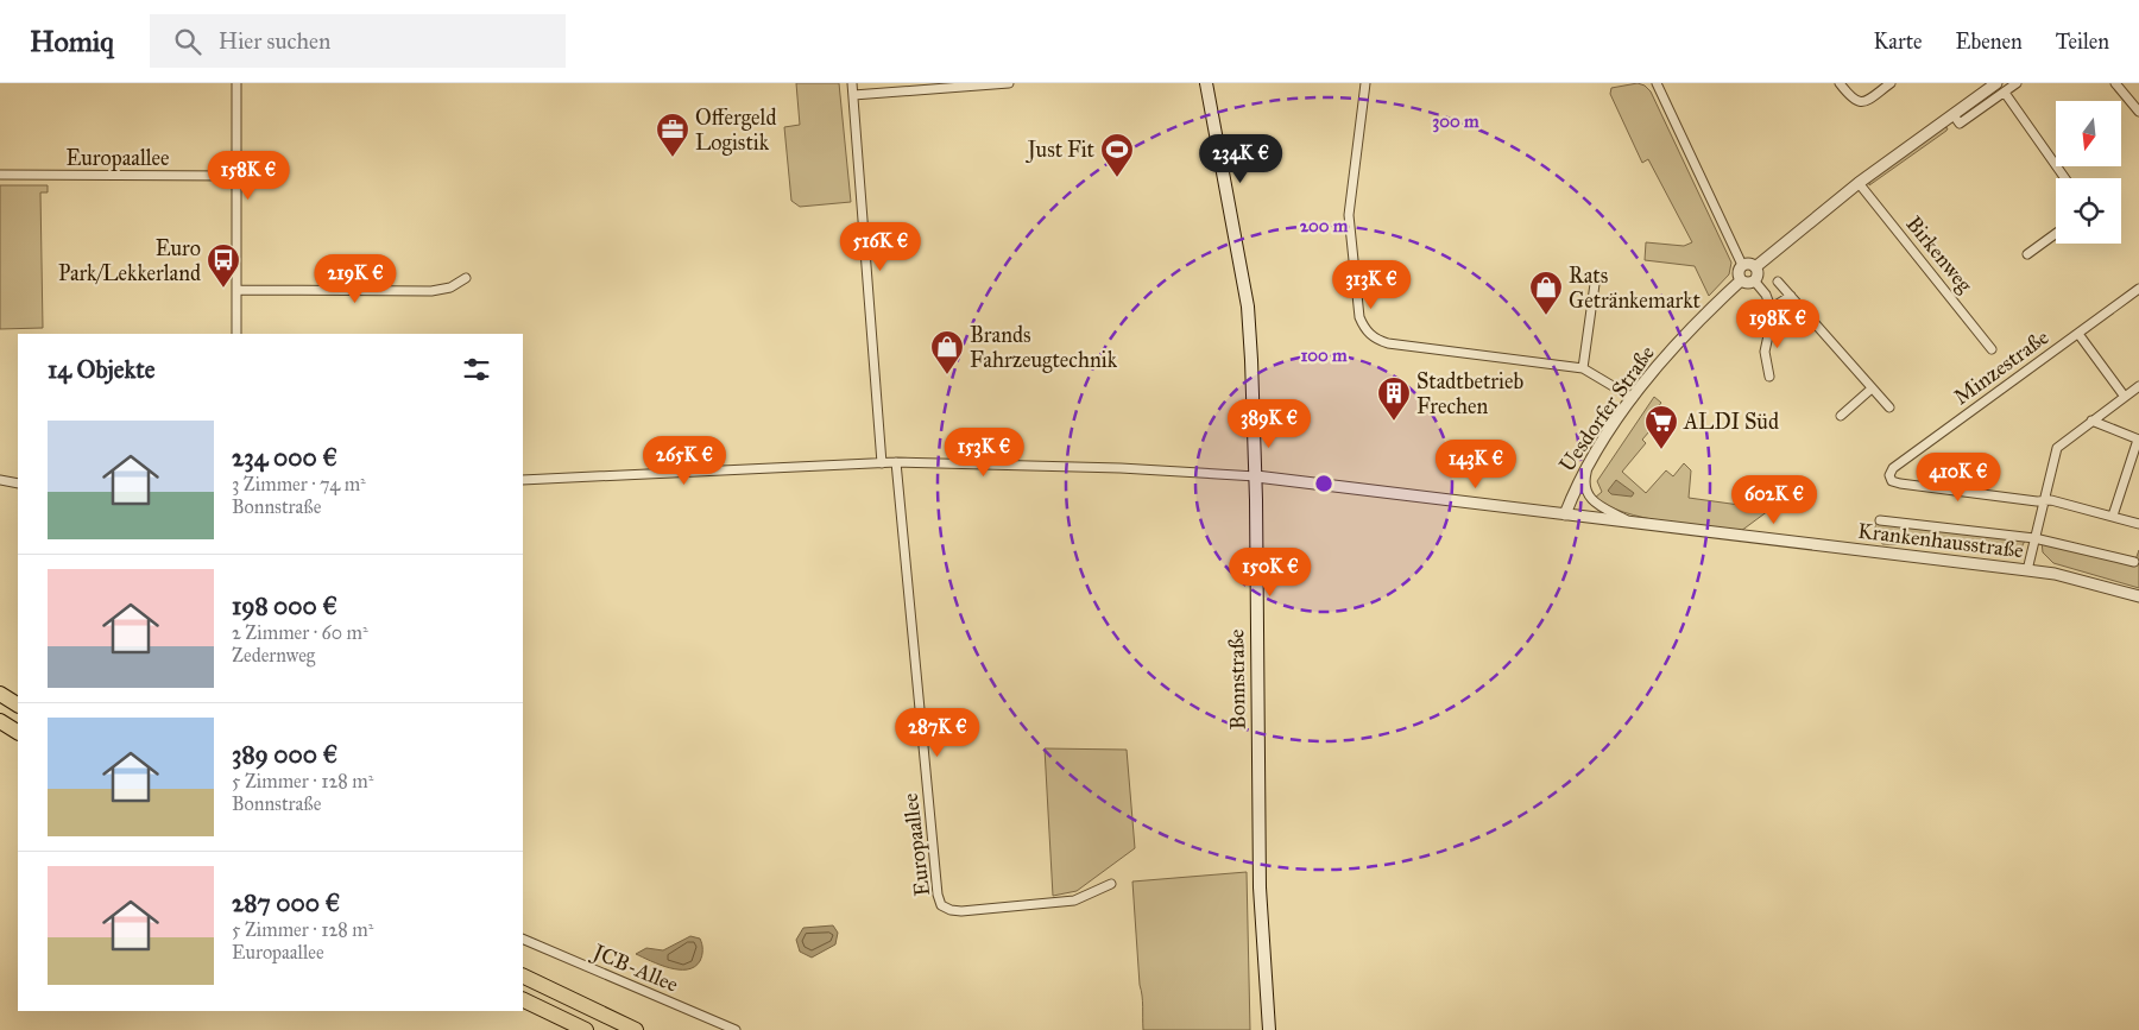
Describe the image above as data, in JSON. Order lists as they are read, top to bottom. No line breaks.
{"streets":{"main road":["Bonnstraße"],"street":["Europaallee","Birkenweg","Minzestraße","Uesdorfer Straße","Krankenhausstraße","JCB-Allee"]},"crossings":[["Uesdorfer Straße","Krankenhausstraße"],["Krankenhausstraße","Bonnstraße"]],"places":{"office":["Offergeld Logistik"],"sports":["Just Fit"],"bus stop":["Euro Park/Lekkerland"],"shop":["Rats Getränkemarkt","Brands Fahrzeugtechnik"],"building":["Stadtbetrieb Frechen"],"supermarket":["ALDI Süd"]},"north":"bottom","page":{"header":"Homiq","search":"Hier suchen","nav":["Karte","Ebenen","Teilen"],"price":["234K €","158K €","516K €","219K €","313K €","198K €","389K €","153K €","265K €","143K €","410K €","602K €","150K €","287K €"],"heading":"14 Objekte","list":[{"name":"234 000 €","note":"3 Zimmer · 74 m² · Bonnstraße"},{"name":"198 000 €","note":"2 Zimmer · 60 m² · Zedernweg"},{"name":"389 000 €","note":"5 Zimmer · 128 m² · Bonnstraße"},{"name":"287 000 €","note":"5 Zimmer · 128 m² · Europaallee"}]},"rings":["300 m","200 m","100 m"]}
